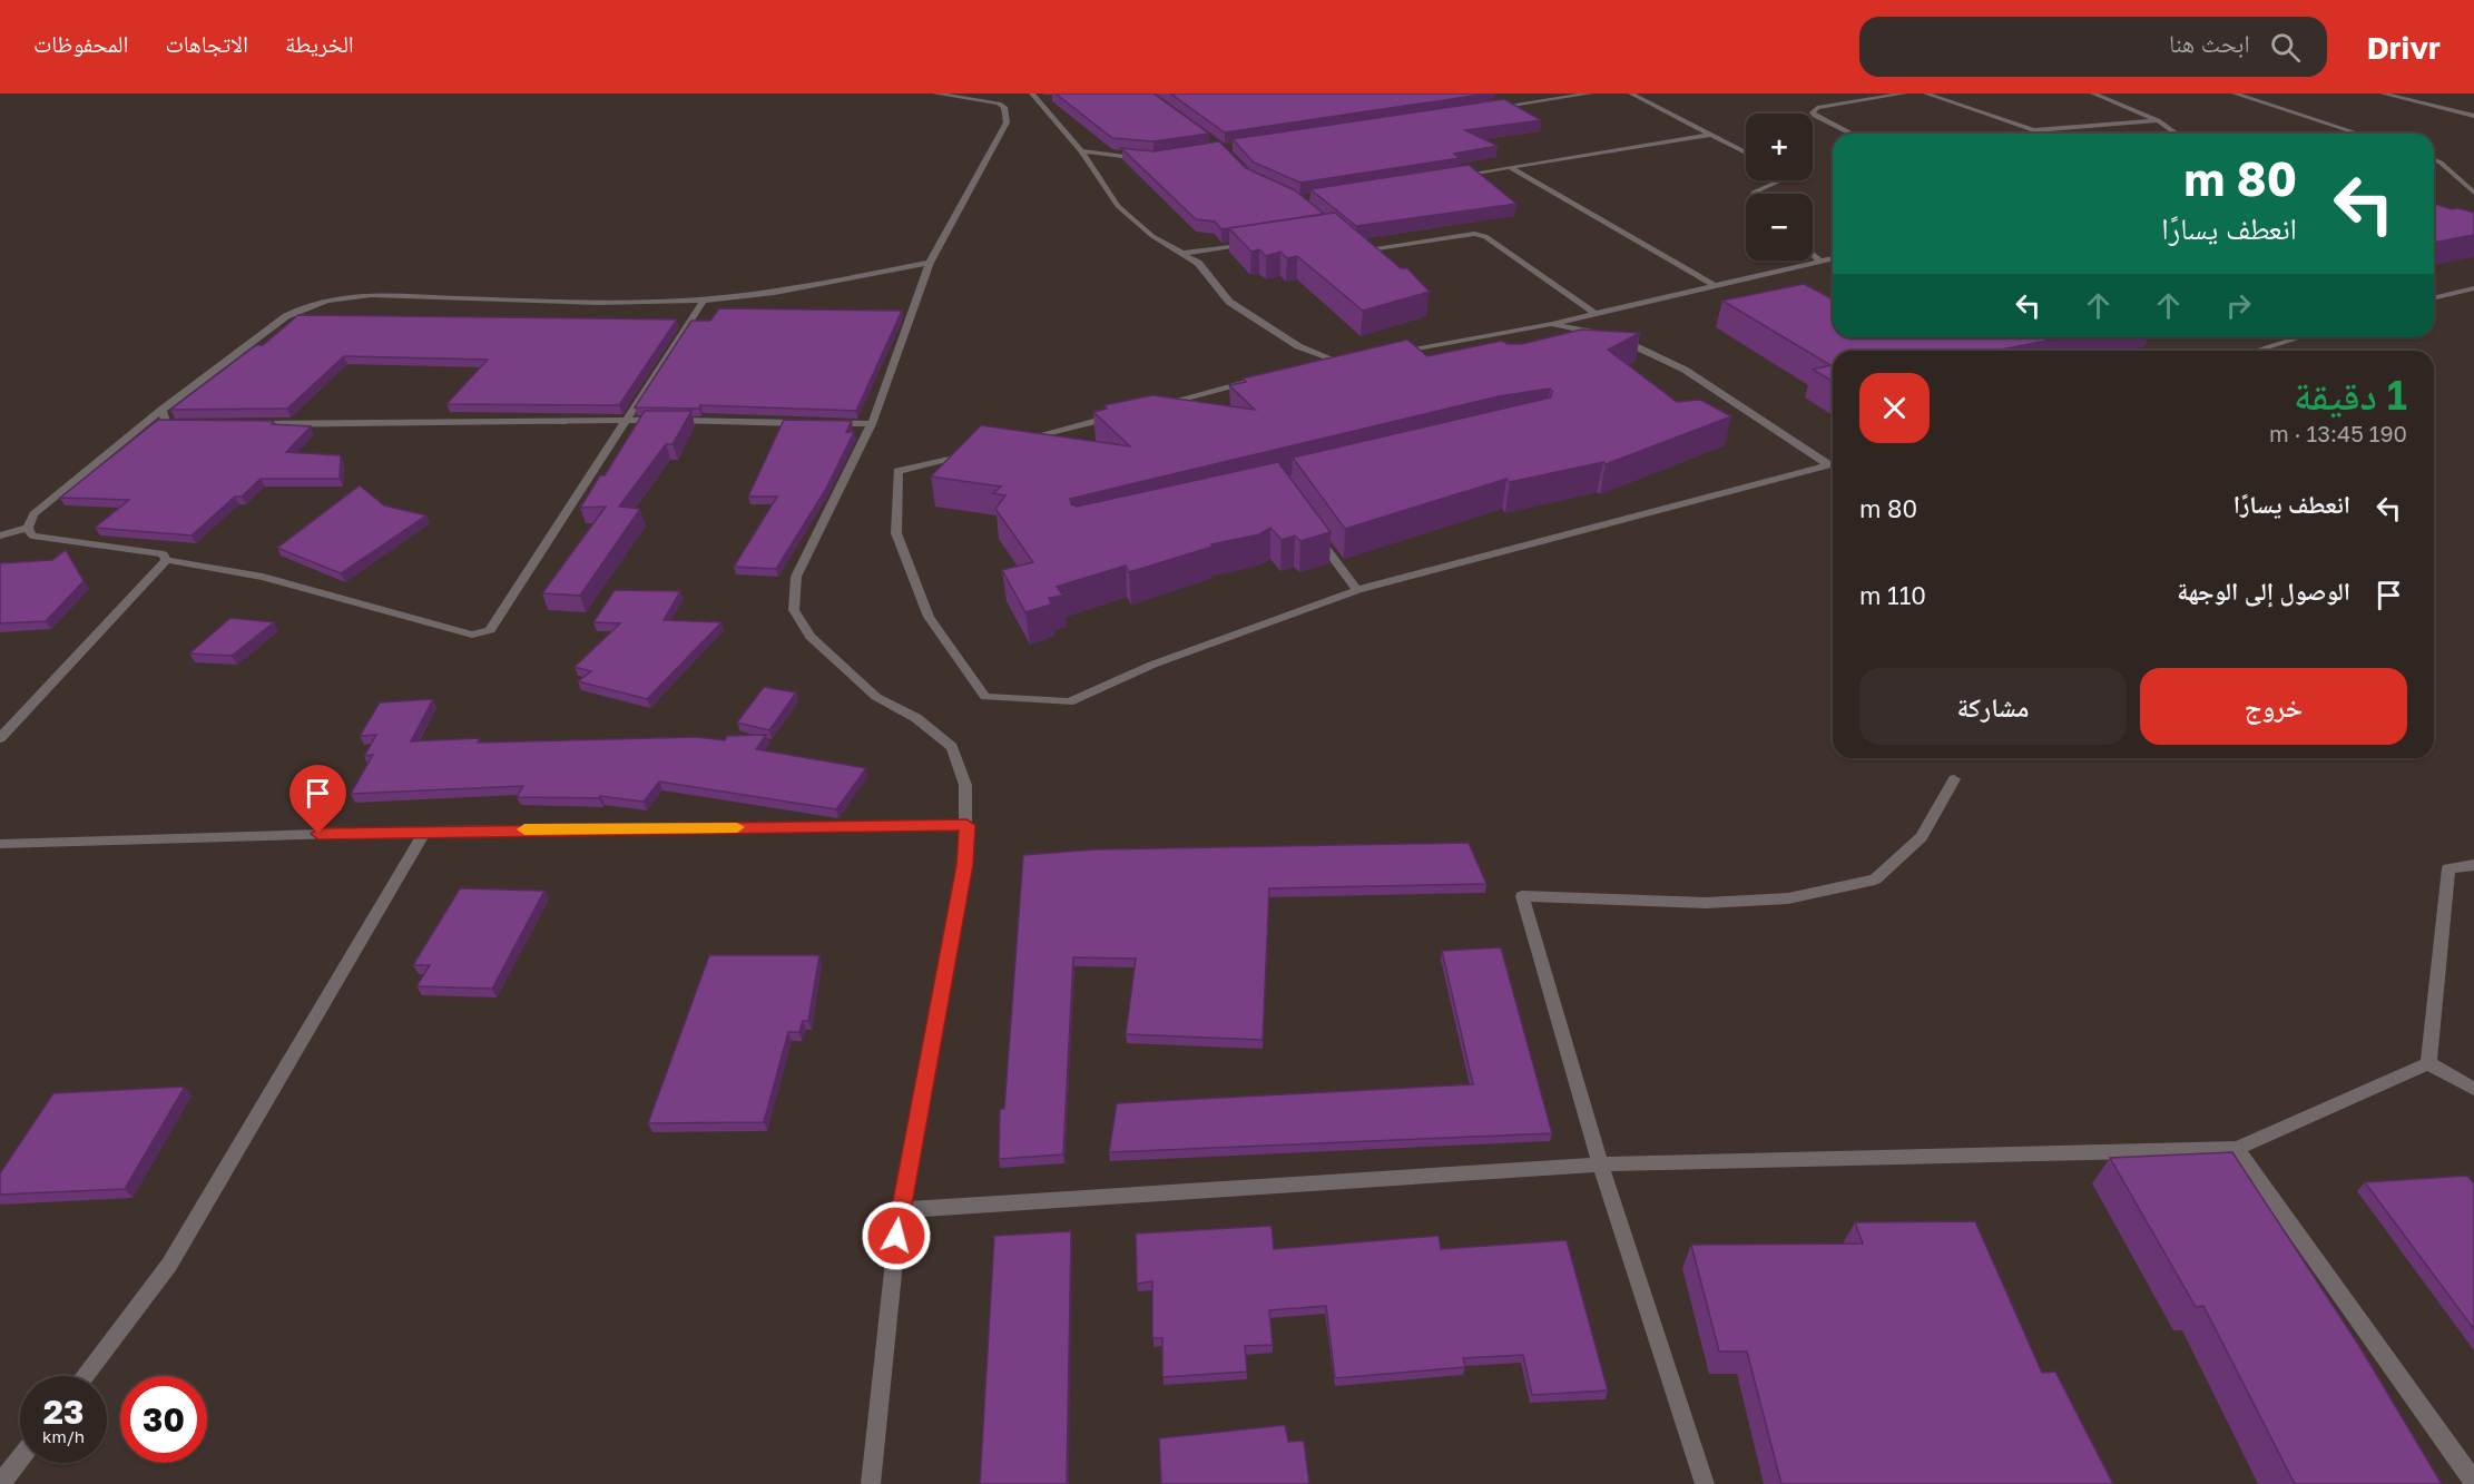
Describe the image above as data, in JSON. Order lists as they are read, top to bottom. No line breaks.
{"page":{"header":"Drivr","search":"ابحث هنا","nav":["الخريطة","الاتجاهات","المحفوظات"],"map_buttons":["+","−"],"turn":["80 m","انعطف يسارًا"],"heading":["1 دقيقة","190 m · 13:45"],"list":[{"name":"انعطف يسارًا","value":"80 m"},{"name":"الوصول إلى الوجهة","value":"110 m"}],"buttons":["خروج","مشاركة"],"speed":"23 km/h","limit":"30"}}
